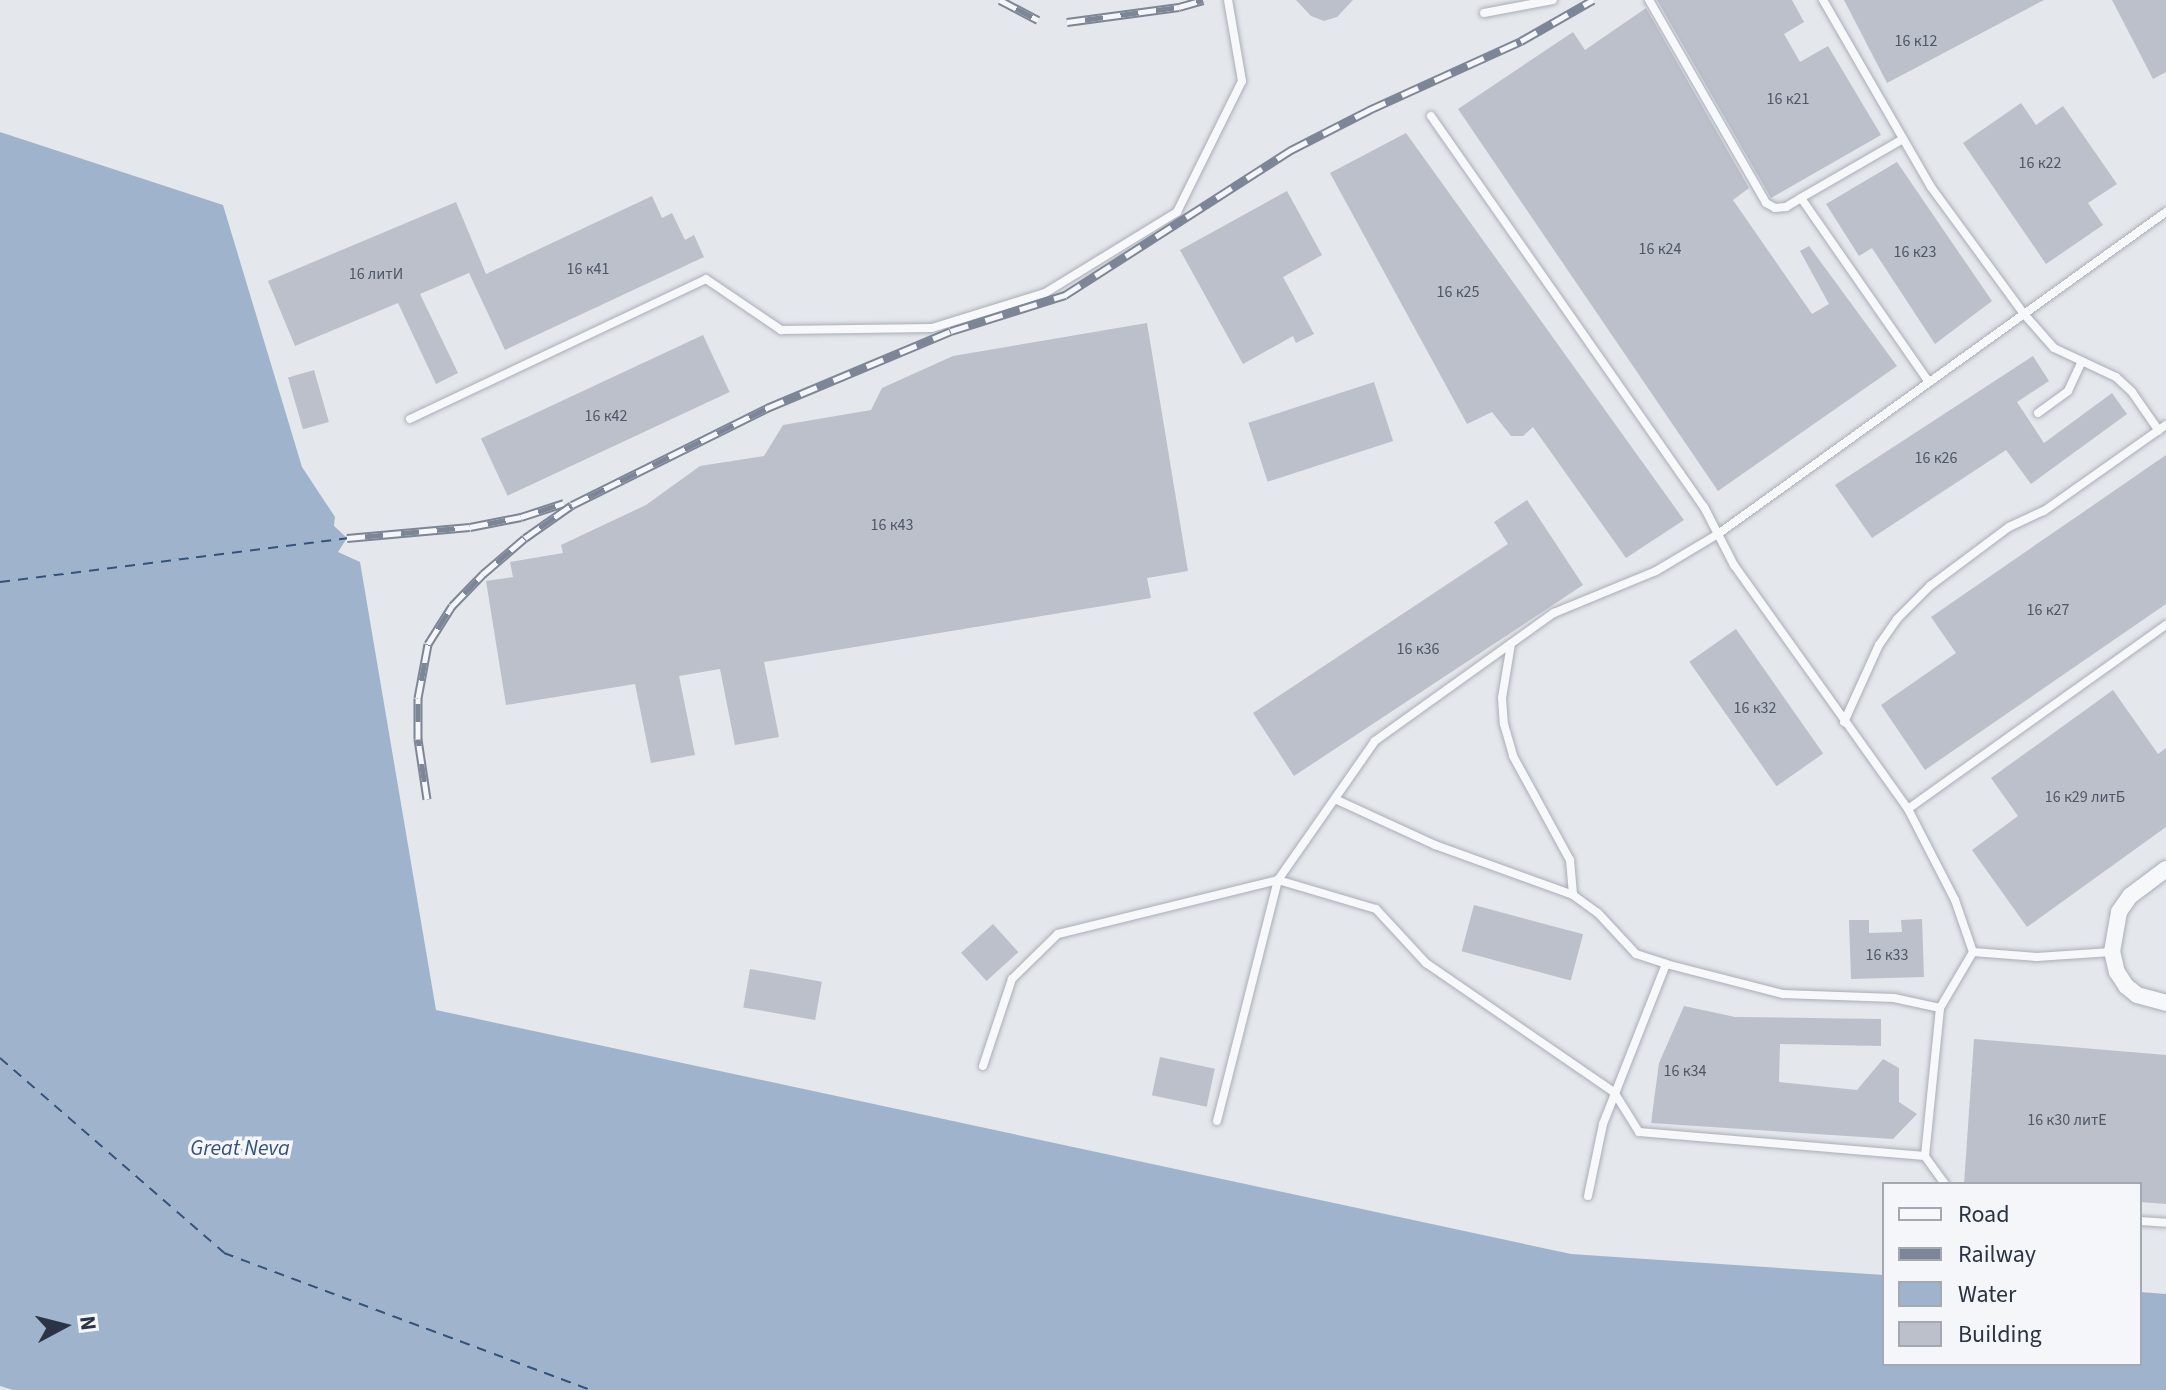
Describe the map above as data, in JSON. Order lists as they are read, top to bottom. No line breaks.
{"water":["Great Neva"],"house_numbers":["16 к12","16 к21","16 к22","16 к24","16 к23","16 к41","16 литИ","16 к25","16 к42","16 к26","16 к43","16 к27","16 к36","16 к32","16 к29 литБ","16 к33","16 к34","16 к30 литЕ"],"legend":["Road","Railway","Water","Building"],"north":"right"}
